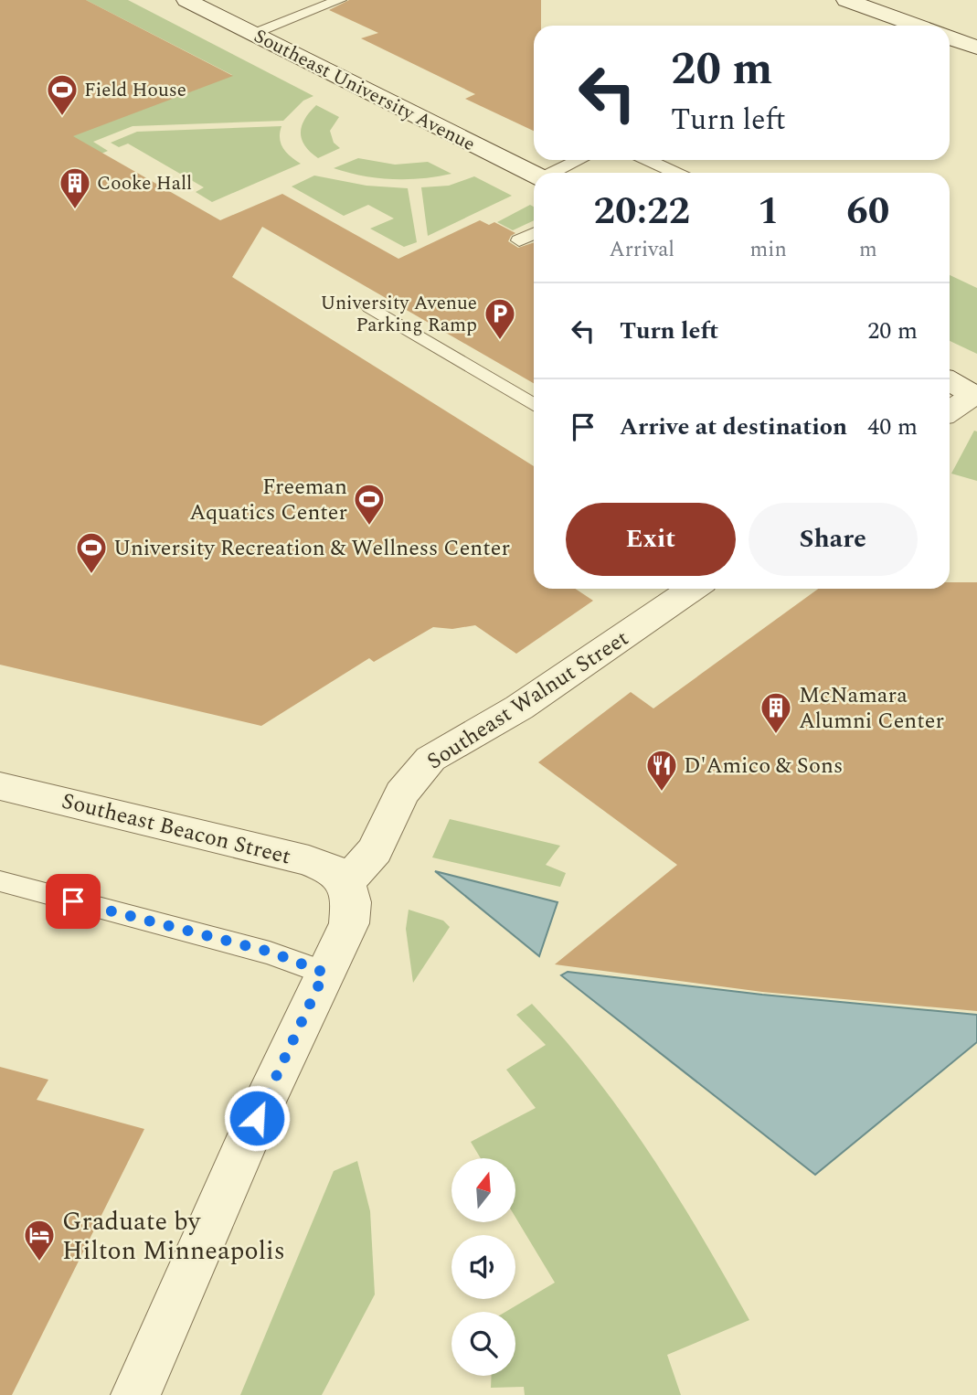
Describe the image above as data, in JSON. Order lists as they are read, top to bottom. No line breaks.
{"streets":{"street":["Southeast University Avenue","Southeast Walnut Street","Southeast Beacon Street"]},"crossings":[["Southeast Walnut Street","Southeast Beacon Street"]],"places":{"sports":["Field House","Freeman Aquatics Center","University Recreation & Wellness Center"],"building":["Cooke Hall","McNamara Alumni Center"],"parking":["University Avenue Parking Ramp"],"restaurant":["D'Amico & Sons"],"hotel":["Graduate by Hilton Minneapolis"]},"north":"top","page":{"turn":["20 m","Turn left"],"eta":["20:22","Arrival","1","min","60","m"],"list":[{"name":"Turn left","value":"20 m"},{"name":"Arrive at destination","value":"40 m"}],"buttons":["Exit","Share"]}}
